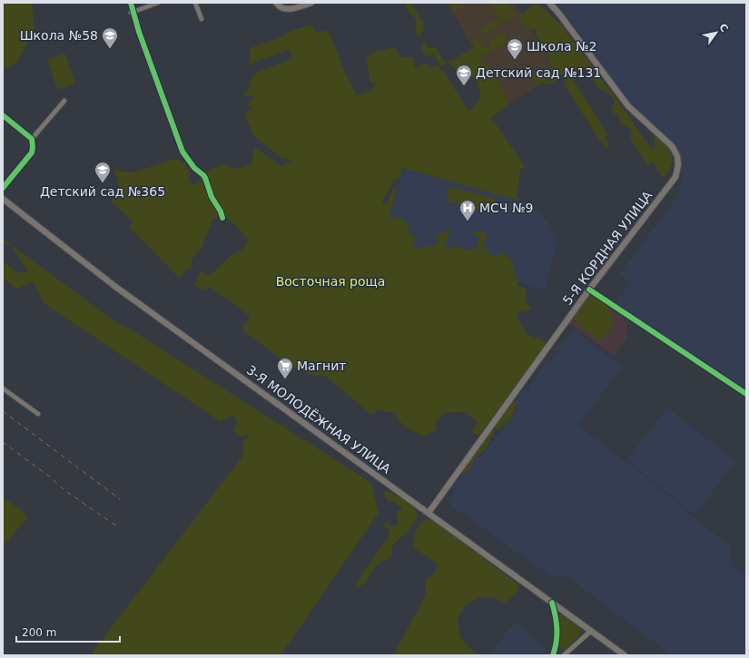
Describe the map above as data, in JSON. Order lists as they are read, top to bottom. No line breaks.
{"streets":{"main road":["5-Я КОРДНАЯ УЛИЦА","3-Я МОЛОДЁЖНАЯ УЛИЦА"]},"crossings":[["5-Я КОРДНАЯ УЛИЦА","3-Я МОЛОДЁЖНАЯ УЛИЦА"]],"parks":["Восточная роща"],"places":{"school or university":["Школа №58","Школа №2","Детский сад №131","Детский сад №365"],"hospital":["МСЧ №9"],"supermarket":["Магнит"]},"scale_bar":"200 m","north":"top right"}
